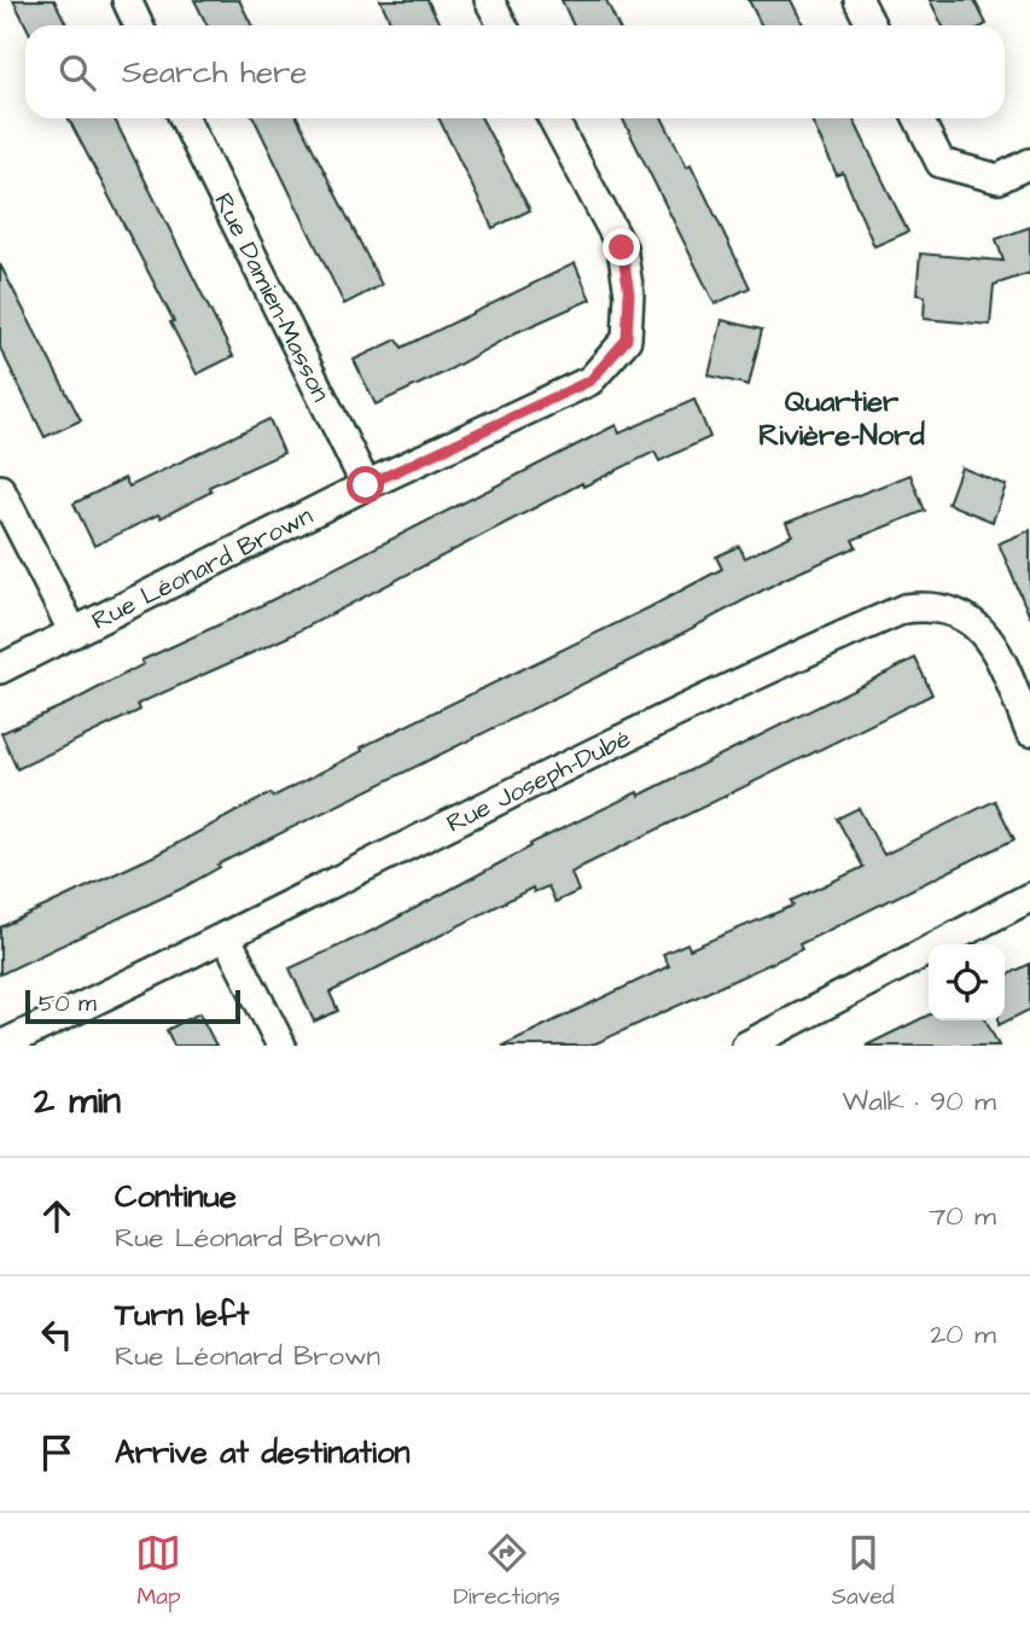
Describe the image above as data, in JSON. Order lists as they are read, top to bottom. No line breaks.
{"streets":{"street":["Rue Damien-Masson","Rue Léonard Brown","Rue Joseph-Dubé"]},"crossings":[["Rue Damien-Masson","Rue Léonard Brown"]],"districts":["Quartier Rivière-Nord"],"scale_bar":"50 m","page":{"search":"Search here","scale":"50 m","heading":["2 min","Walk · 90 m"],"list":[["Continue","Rue Léonard Brown","70 m"],["Turn left","Rue Léonard Brown","20 m"],"Arrive at destination"],"nav":["Map","Directions","Saved"]}}
